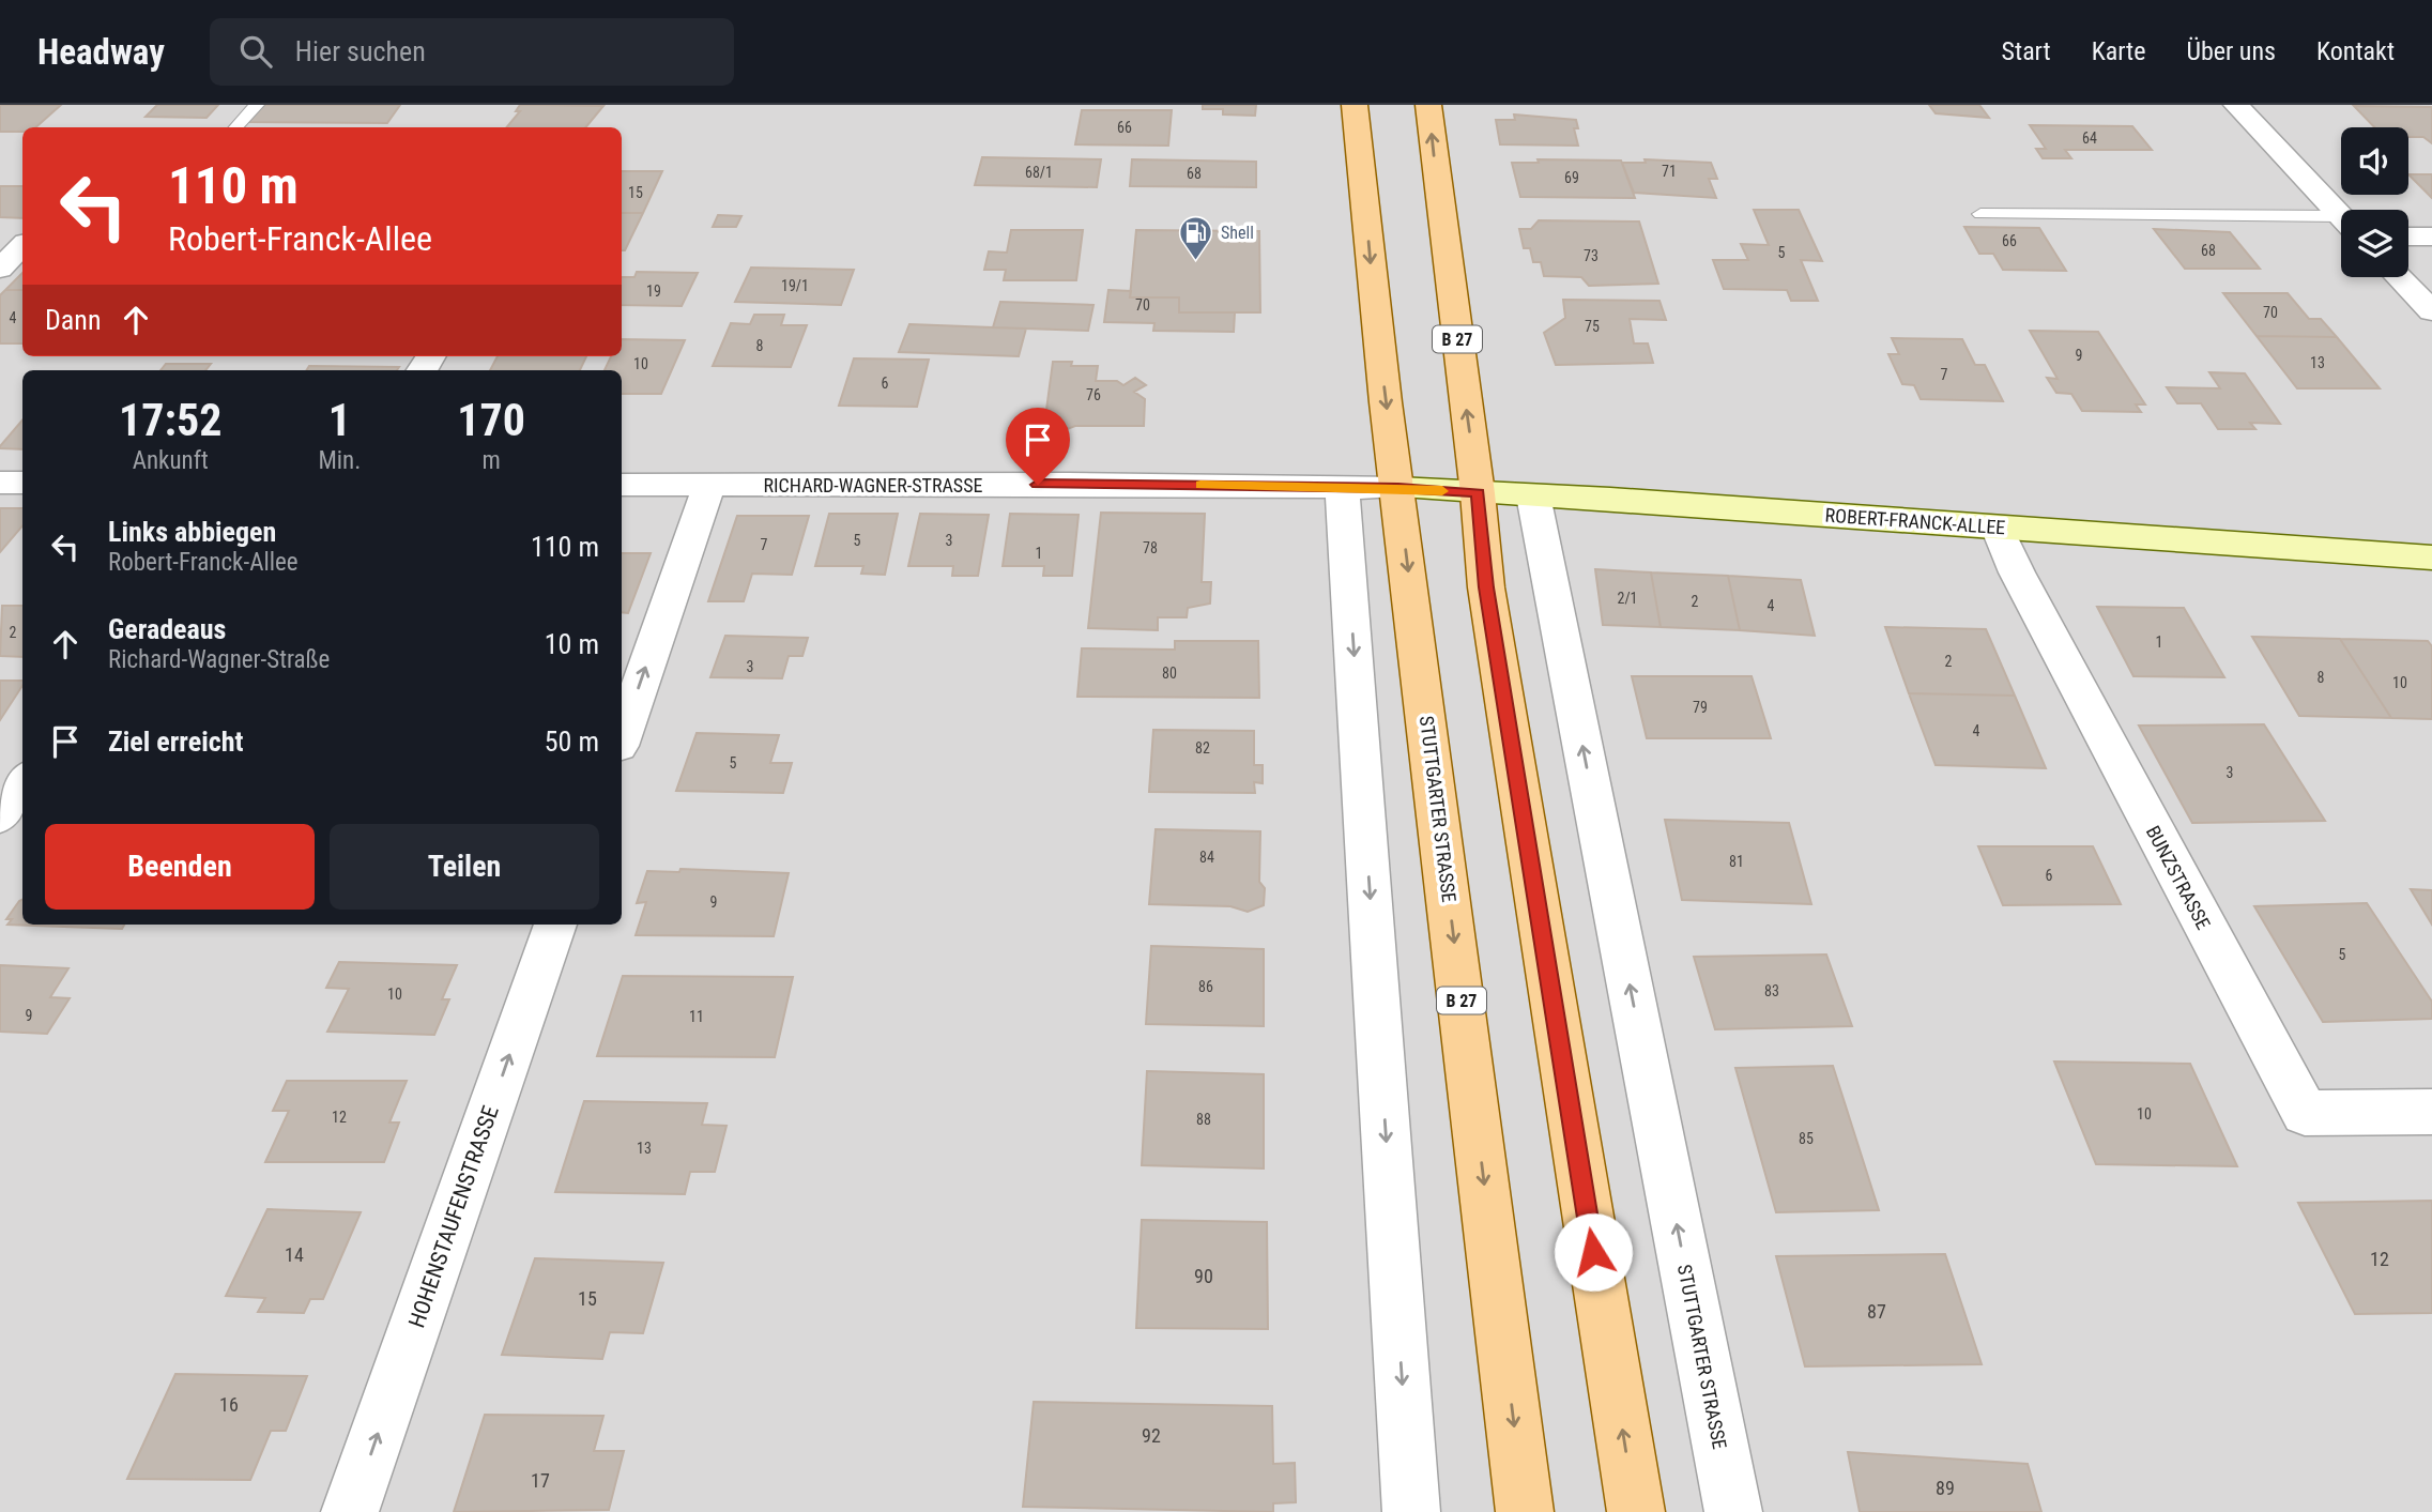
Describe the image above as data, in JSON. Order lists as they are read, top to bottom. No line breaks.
{"streets":{"main road":["B 27","ROBERT-FRANCK-ALLEE","STUTTGARTER STRASSE"],"street":["RICHARD-WAGNER-STRASSE","BUNZSTRASSE","HOHENSTAUFENSTRASSE"]},"crossings":[["B 27","ROBERT-FRANCK-ALLEE"],["RICHARD-WAGNER-STRASSE","ROBERT-FRANCK-ALLEE"],["RICHARD-WAGNER-STRASSE","STUTTGARTER STRASSE"],["ROBERT-FRANCK-ALLEE","STUTTGARTER STRASSE"],["ROBERT-FRANCK-ALLEE","BUNZSTRASSE"]],"one_way":["HOHENSTAUFENSTRASSE"],"places":{"fuel station":["Shell"]},"house_numbers":["66","64","71","68/1","68","69","15","66","68","5","73","19/1","19","70","70","4","75","8","9","13","10","7","6","76","5","3","7","78","1","2/1","2","4","2","1","2","3","80","8","10","79","4","82","5","3","84","81","6","9","5","86","83","10","9","11","10","12","88","85","13","14","12","90","15","87","16","92","17","89"],"page":{"header":"Headway","search":"Hier suchen","nav":["Start","Karte","Über uns","Kontakt"],"turn":["110 m","Robert-Franck-Allee"],"then":"Dann","eta":["17:52","Ankunft","1","Min.","170","m"],"list":[{"name":"Links abbiegen","note":"Robert-Franck-Allee","value":"110 m"},{"name":"Geradeaus","note":"Richard-Wagner-Straße","value":"10 m"},{"name":"Ziel erreicht","value":"50 m"}],"buttons":["Beenden","Teilen"]}}
